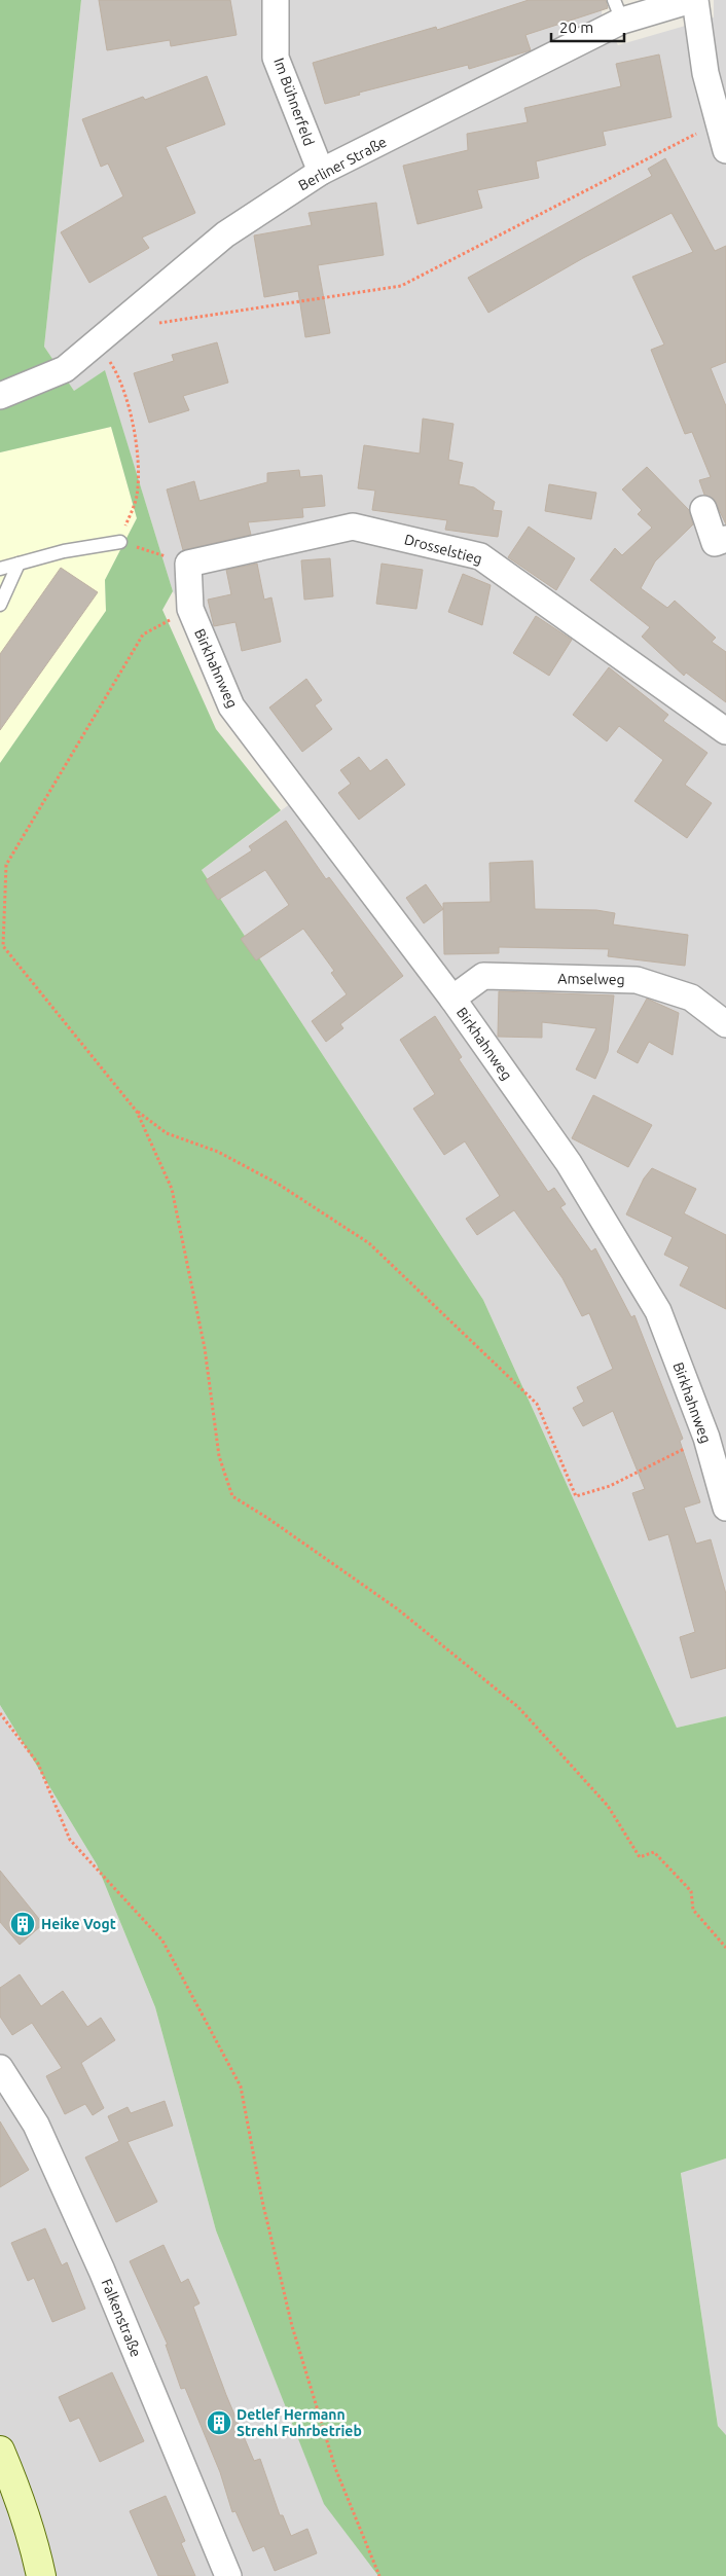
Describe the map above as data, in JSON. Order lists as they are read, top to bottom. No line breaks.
{"streets":{"street":["Im Bühnerfeld","Berliner Straße","Drosselstieg","Birkhahnweg","Amselweg","Falkenstraße"]},"crossings":[["Im Bühnerfeld","Berliner Straße"],["Birkhahnweg","Amselweg"]],"places":{"building":["Heike Vogt","Detlef Hermann Strehl Fuhrbetrieb"]},"scale_bar":"20 m"}
